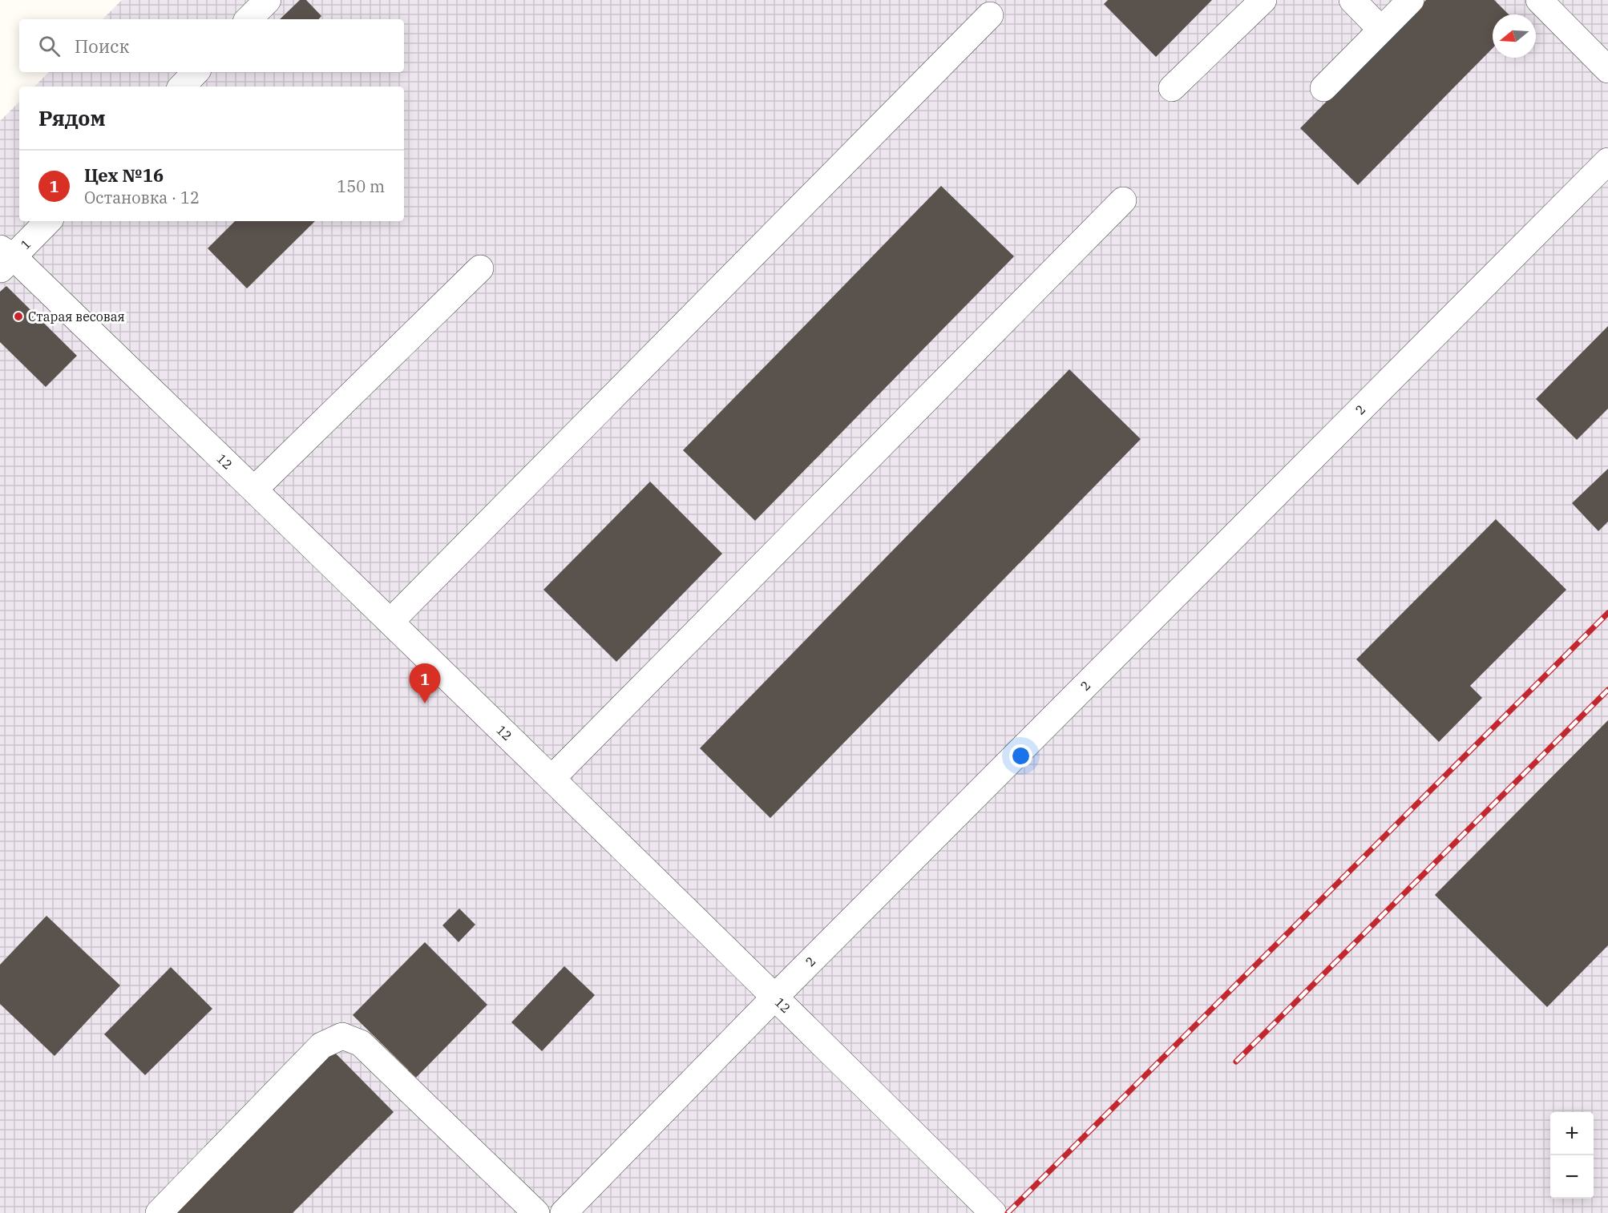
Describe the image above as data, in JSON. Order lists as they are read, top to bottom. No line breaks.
{"streets":{"street":["1","2","12"]},"crossings":[["1","12"],["2","12"]],"places":["Старая весовая"],"north":"left","page":{"search":"Поиск","heading":"Рядом","list":[{"mark":"1","name":"Цех №16","note":"Остановка · 12","value":"150 m"}],"pins":"1","map_buttons":["+","−"]}}
